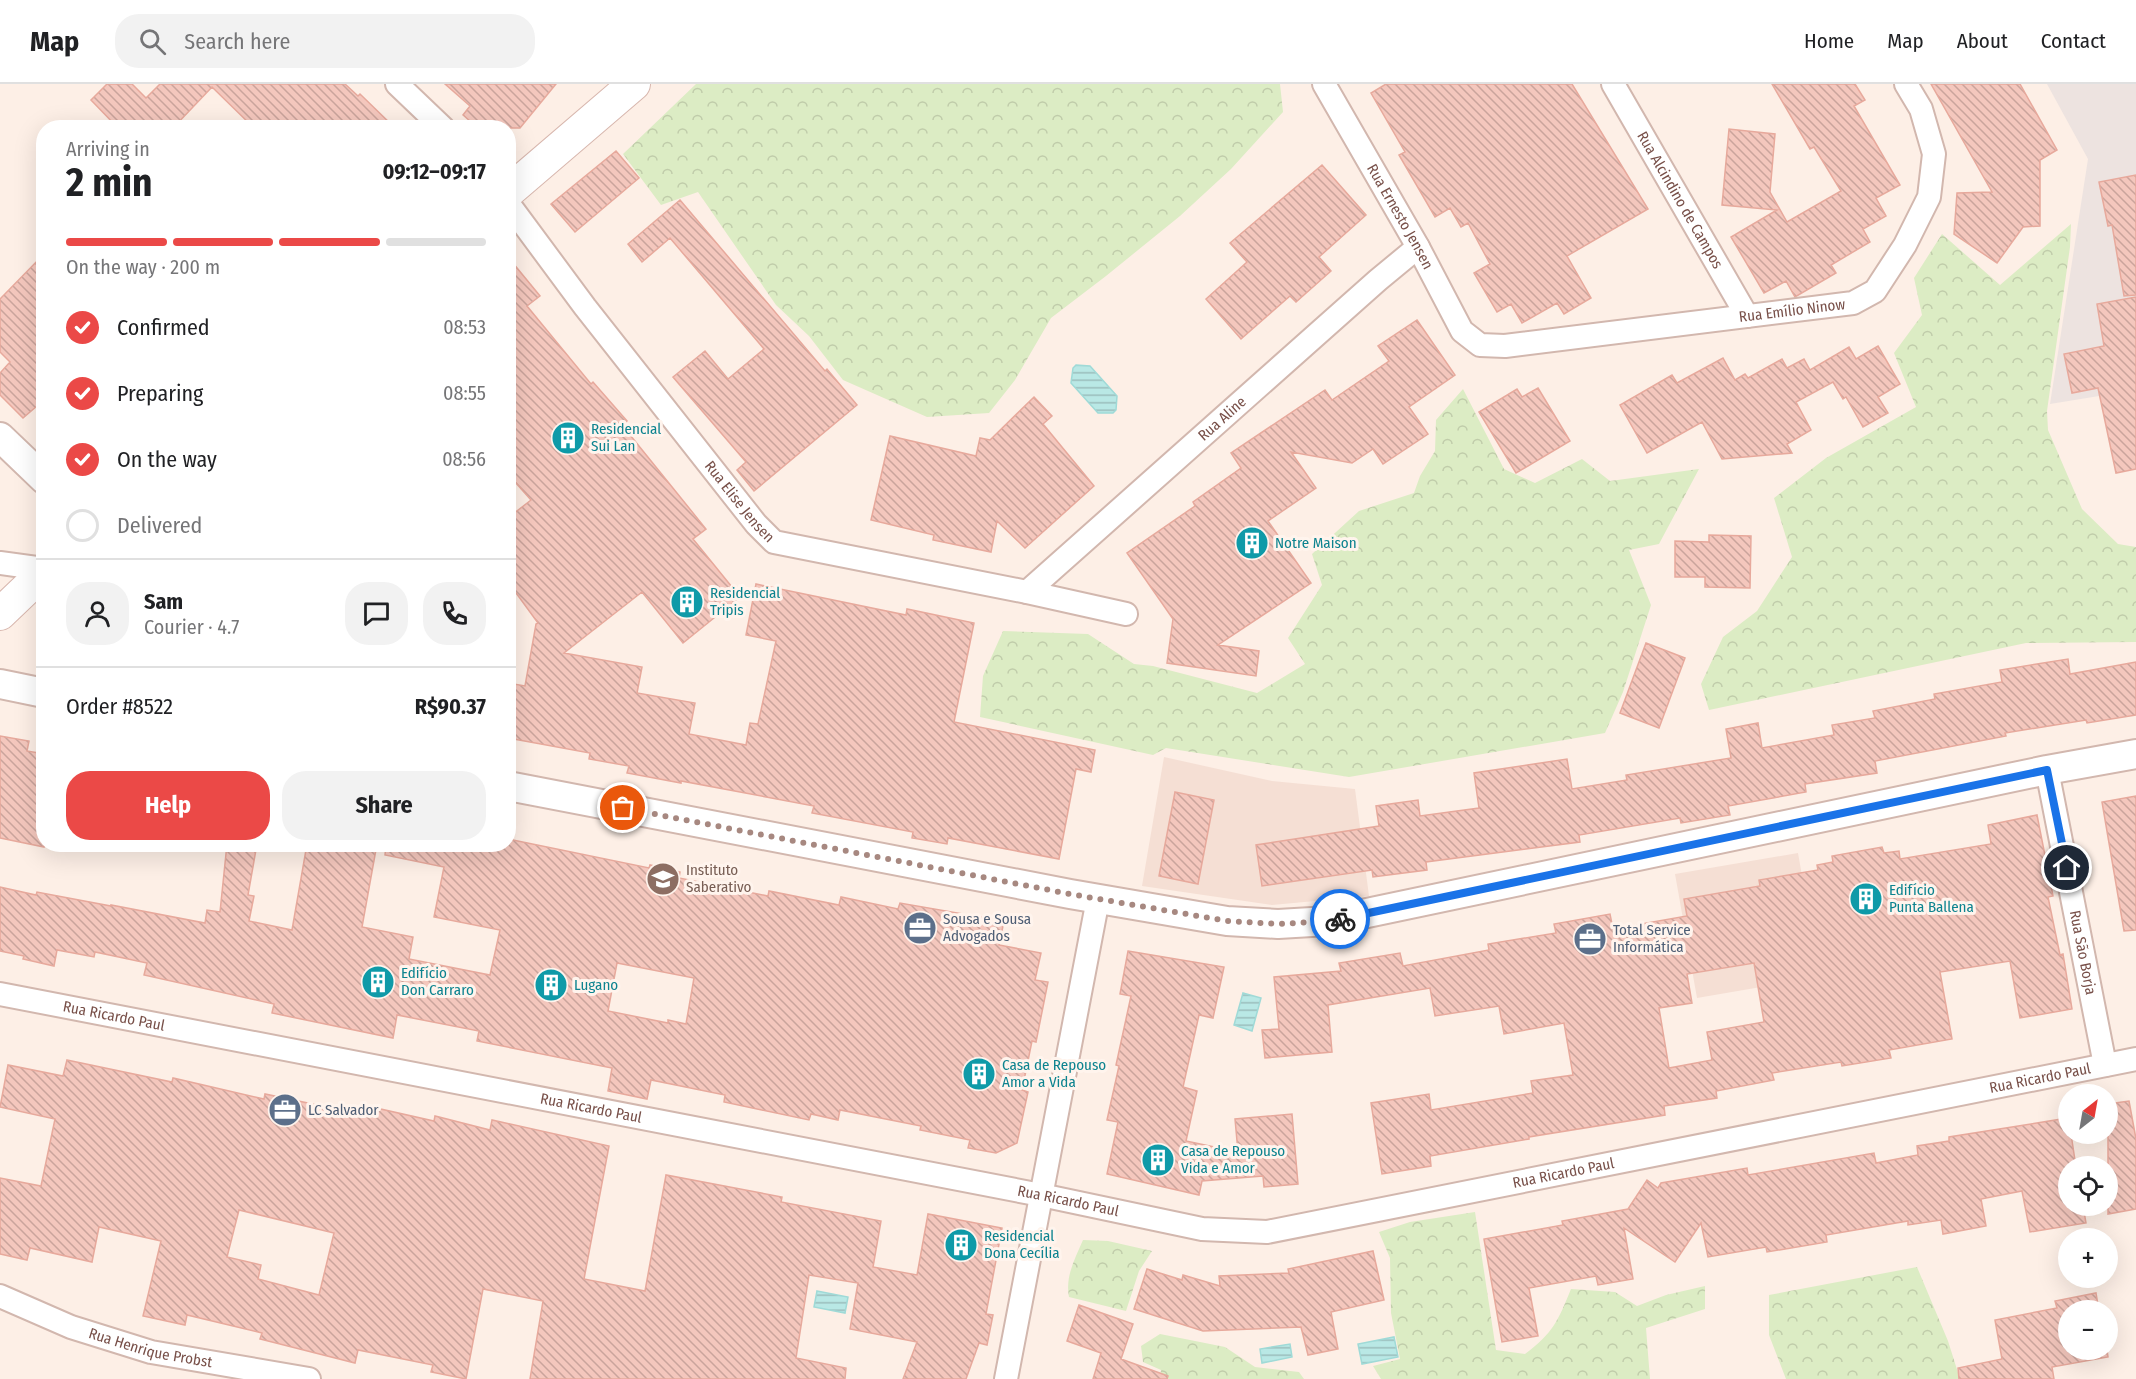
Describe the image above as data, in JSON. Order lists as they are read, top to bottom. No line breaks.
{"streets":{"street":["Rua Alcindino de Campos","Rua Ernesto Jensen","Rua Emílio Ninow","Rua Aline","Rua Elise Jensen","Rua São Borja","Rua Ricardo Paul","Rua Henrique Probst"]},"crossings":[["Rua Alcindino de Campos","Rua Emílio Ninow"],["Rua Ernesto Jensen","Rua Emílio Ninow"],["Rua Ernesto Jensen","Rua Aline"],["Rua Aline","Rua Elise Jensen"],["Rua São Borja","Rua Ricardo Paul"]],"places":{"building":["Residencial Sui Lan","Notre Maison","Residencial Tripis","Edifício Punta Ballena","Edifício Don Carraro","Lugano","Casa de Repouso Amor a Vida","Casa de Repouso Vida e Amor","Residencial Dona Cecília"],"school or university":["Instituto Saberativo"],"office":["Sousa e Sousa Advogados","Total Service Informática","LC Salvador"]},"north":"top right","page":{"header":"Map","search":"Search here","nav":["Home","Map","About","Contact"],"heading":["2 min","Arriving in","09:12–09:17"],"panel":["Sam","Courier · 4.7","Order #8522","R$90.37"],"bar":"On the way · 200 m","list":[["Confirmed","08:53"],["Preparing","08:55"],["On the way","08:56"],"Delivered"],"buttons":["Help","Share"],"map_buttons":["+","−"]}}
